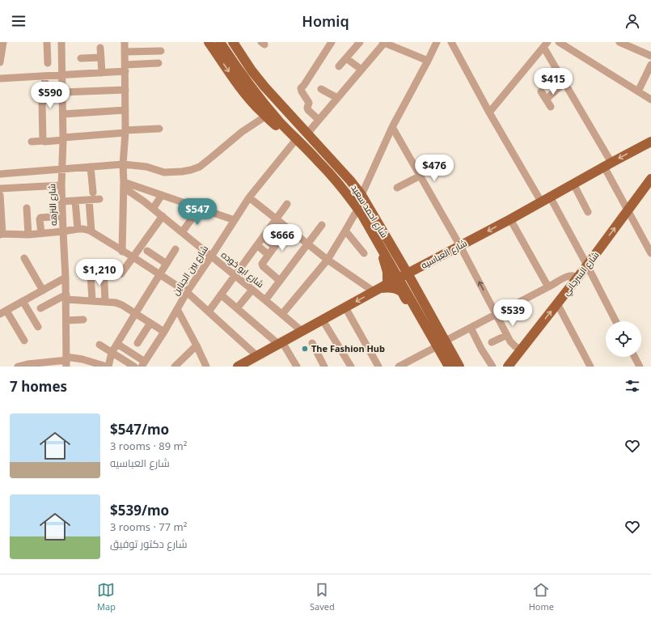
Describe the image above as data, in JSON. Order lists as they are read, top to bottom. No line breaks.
{"streets":{"main road":["شارع احمد سعيد","شارع العباسيه","شارع السرجاني"],"street":["شارع النزهه","شارع ابو خوده","شارع بين الجناين"]},"crossings":[["شارع احمد سعيد","شارع العباسيه"],["شارع احمد سعيد","شارع بين الجناين"],["شارع العباسيه","شارع ابو خوده"],["شارع ابو خوده","شارع بين الجناين"]],"one_way":["شارع السرجاني"],"places":["The Fashion Hub"],"page":{"header":"Homiq","price":["$415","$590","$476","$547","$666","$1,210","$539"],"heading":"7 homes","list":[{"name":"$547/mo","note":"3 rooms · 89 m² · شارع العباسيه"},{"name":"$539/mo","note":"3 rooms · 77 m² · شارع دكتور توفيق"}],"tabs":["Map","Saved","Home"]}}
